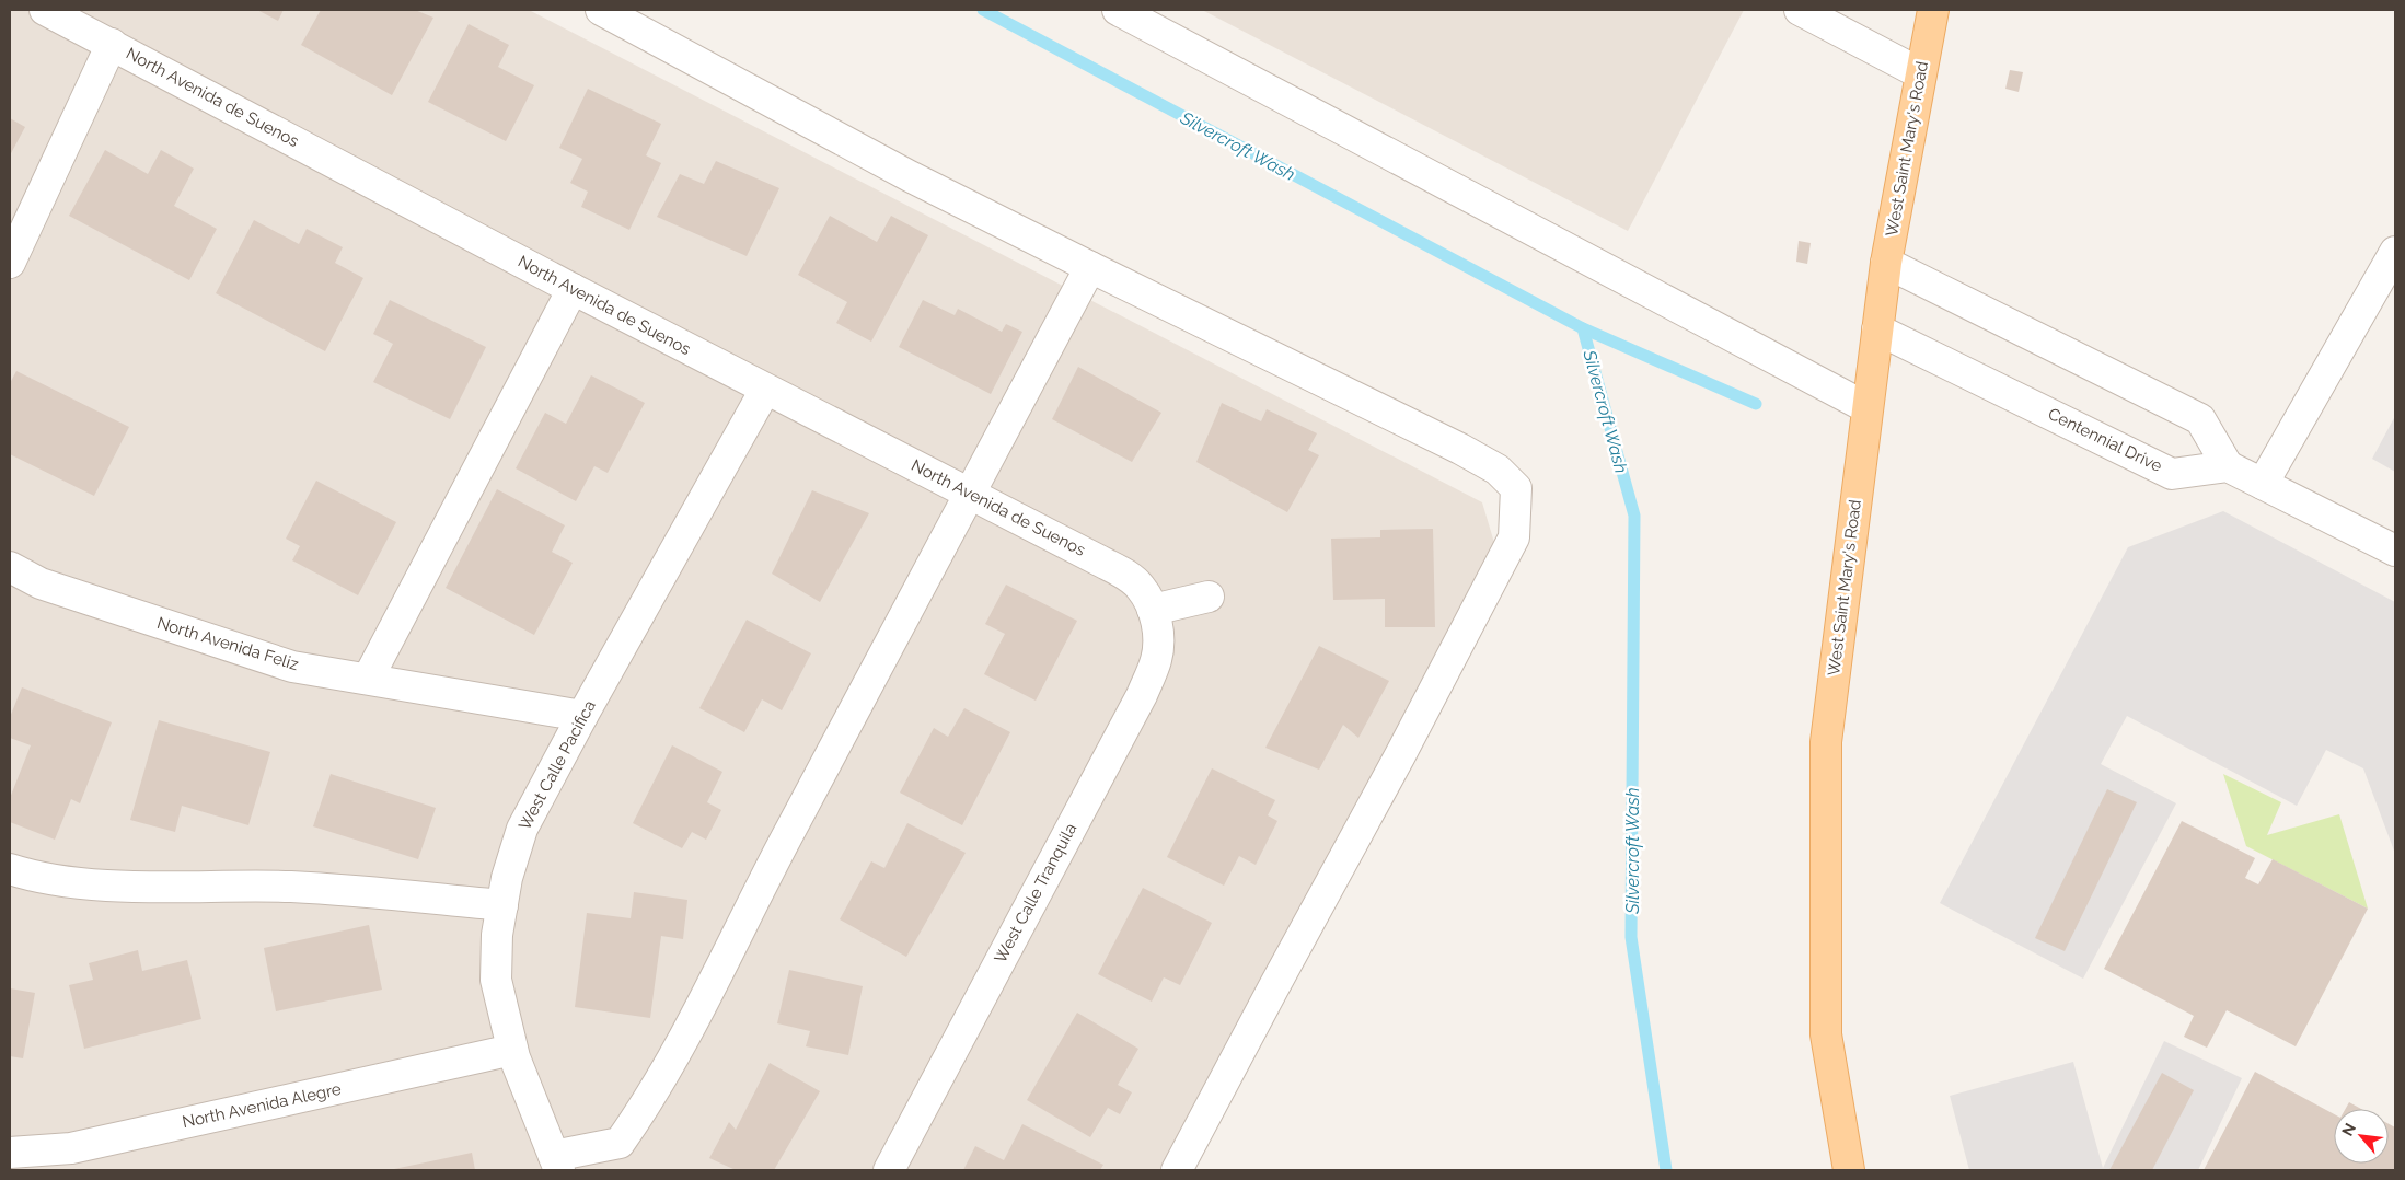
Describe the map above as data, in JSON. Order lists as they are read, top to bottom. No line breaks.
{"streets":{"main road":["West Saint Mary's Road"],"street":["North Avenida de Suenos","Centennial Drive","North Avenida Feliz","West Calle Pacifica","West Calle Tranquila","North Avenida Alegre"]},"crossings":[["North Avenida de Suenos","West Calle Pacifica"],["North Avenida de Suenos","West Calle Tranquila"],["West Saint Mary's Road","Centennial Drive"],["North Avenida Feliz","West Calle Pacifica"],["West Calle Pacifica","North Avenida Alegre"]],"water":["Silvercroft Wash"],"north":"top left"}
